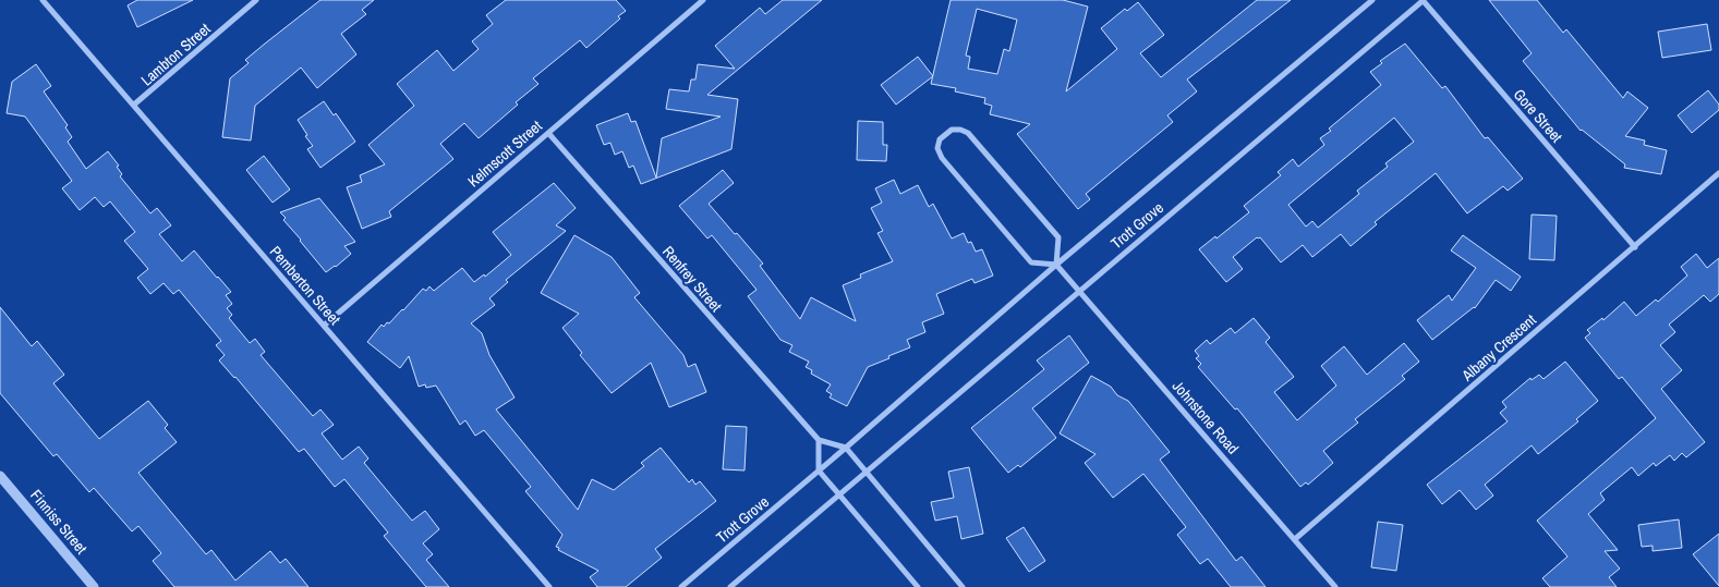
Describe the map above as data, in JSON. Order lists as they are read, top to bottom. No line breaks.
{"streets":{"street":["Lambton Street","Gore Street","Kelmscott Street","Trott Grove","Renfrey Street","Pemberton Street","Albany Crescent","Johnstone Road","Finniss Street"]},"crossings":[["Lambton Street","Pemberton Street"],["Gore Street","Trott Grove"],["Gore Street","Albany Crescent"],["Kelmscott Street","Renfrey Street"],["Kelmscott Street","Pemberton Street"],["Trott Grove","Johnstone Road"],["Albany Crescent","Johnstone Road"]]}
